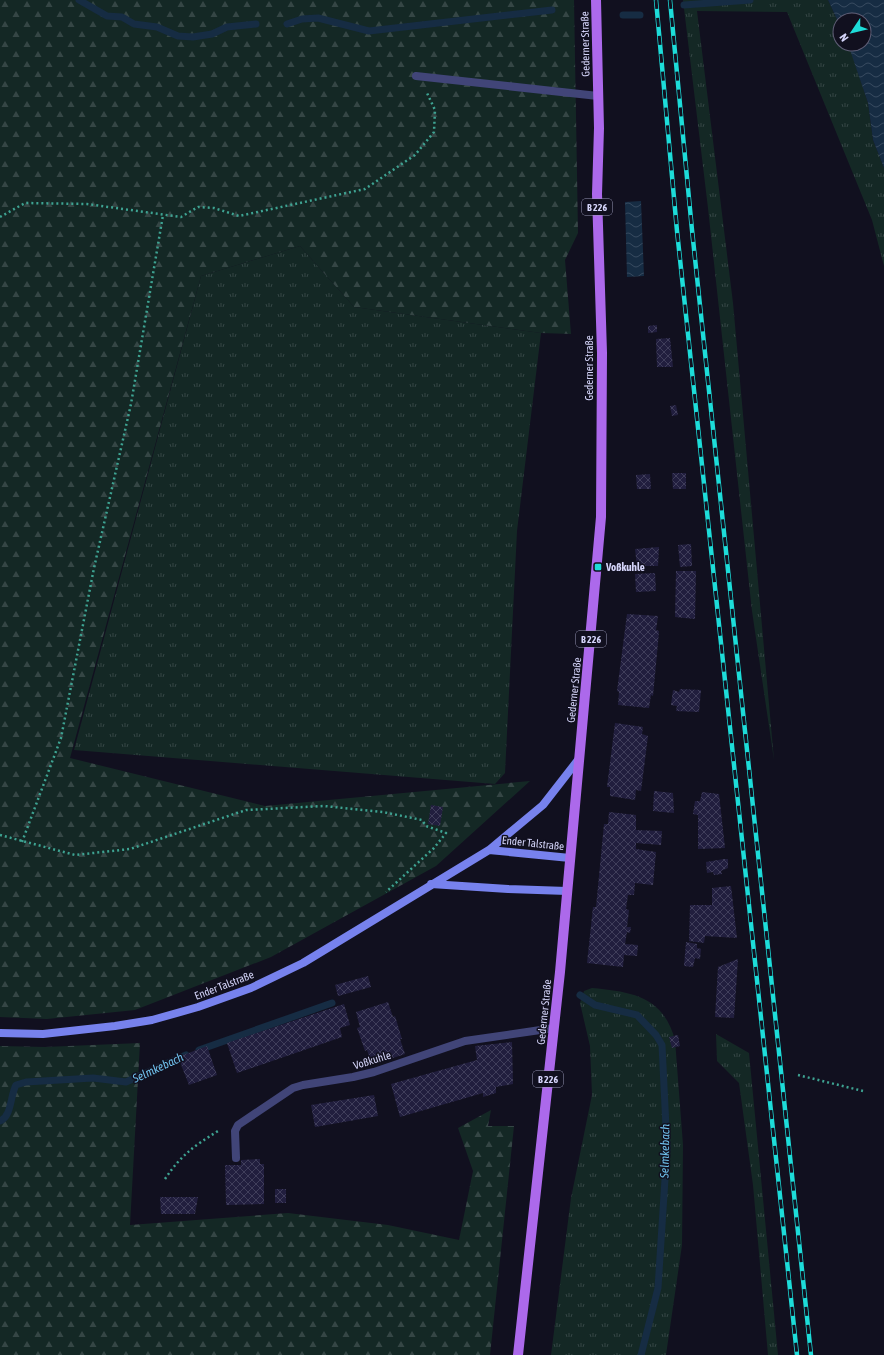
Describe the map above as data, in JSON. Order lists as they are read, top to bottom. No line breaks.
{"streets":{"main road":["Gederner Straße","B 226","Ender Talstraße"],"street":["Voßkuhle"]},"crossings":[["Gederner Straße","Ender Talstraße"],["Gederner Straße","Voßkuhle"]],"water":["Selmkebach"],"places":{"transit":["Voßkuhle"]},"north":"bottom left"}
